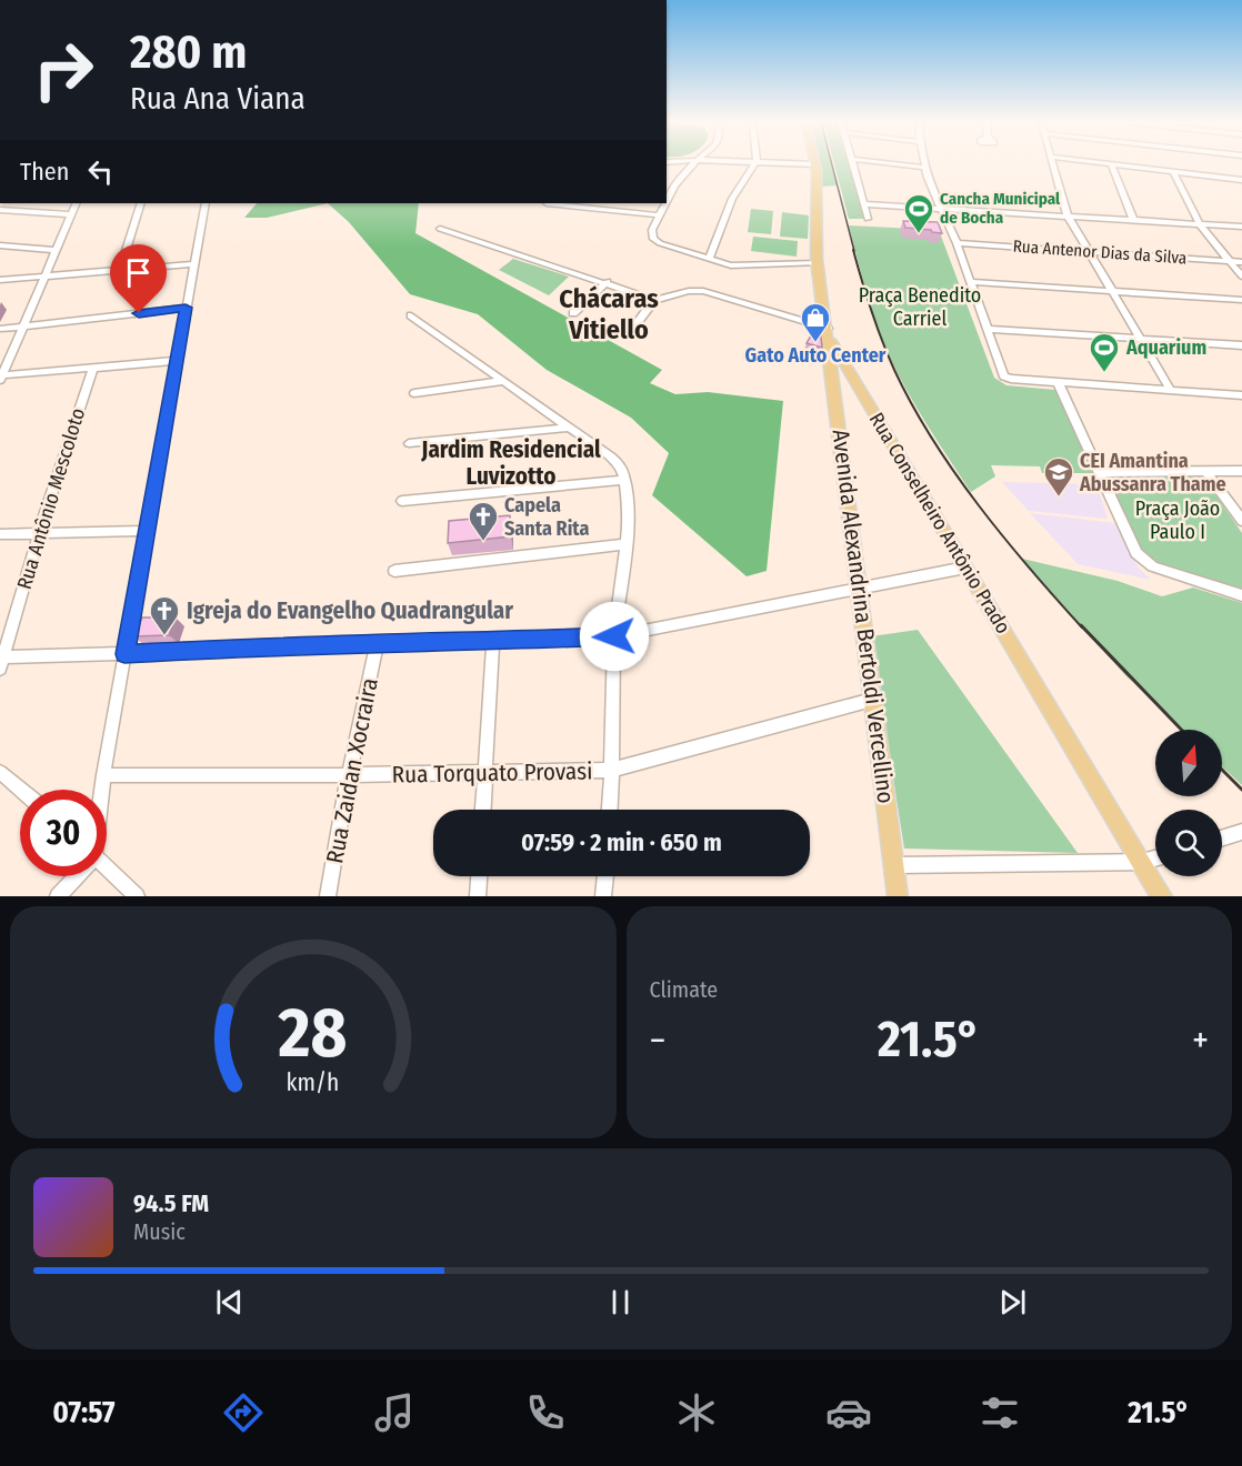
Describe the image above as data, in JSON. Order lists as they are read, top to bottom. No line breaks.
{"streets":{"main road":["Rua Conselheiro Antônio Prado","Avenida Alexandrina Bertoldi Vercellino"],"street":["Rua Antenor Dias da Silva","Rua Antônio Mescoloto","Rua Zaidan Xocraira","Rua Torquato Provasi"]},"crossings":[["Rua Conselheiro Antônio Prado","Avenida Alexandrina Bertoldi Vercellino"],["Avenida Alexandrina Bertoldi Vercellino","Rua Torquato Provasi"],["Rua Zaidan Xocraira","Rua Torquato Provasi"]],"districts":["Chácaras Vitiello","Jardim Residencial Luvizotto"],"parks":["Praça Benedito Carriel","Praça João Paulo I"],"places":{"sports":["Cancha Municipal de Bocha","Aquarium"],"shop":["Gato Auto Center"],"school or university":["CEI Amantina Abussanra Thame"],"church":["Capela Santa Rita","Igreja do Evangelho Quadrangular"]},"north":"top","page":{"turn":["280 m","Rua Ana Viana"],"then":"Then","limit":"30","trip":"07:59 · 2 min · 650 m","tile":"Climate","heat":["−","21.5°","+"],"song":["94.5 FM","Music"],"tabs":["07:57","21.5°"],"gauge":["28","km/h"]}}
